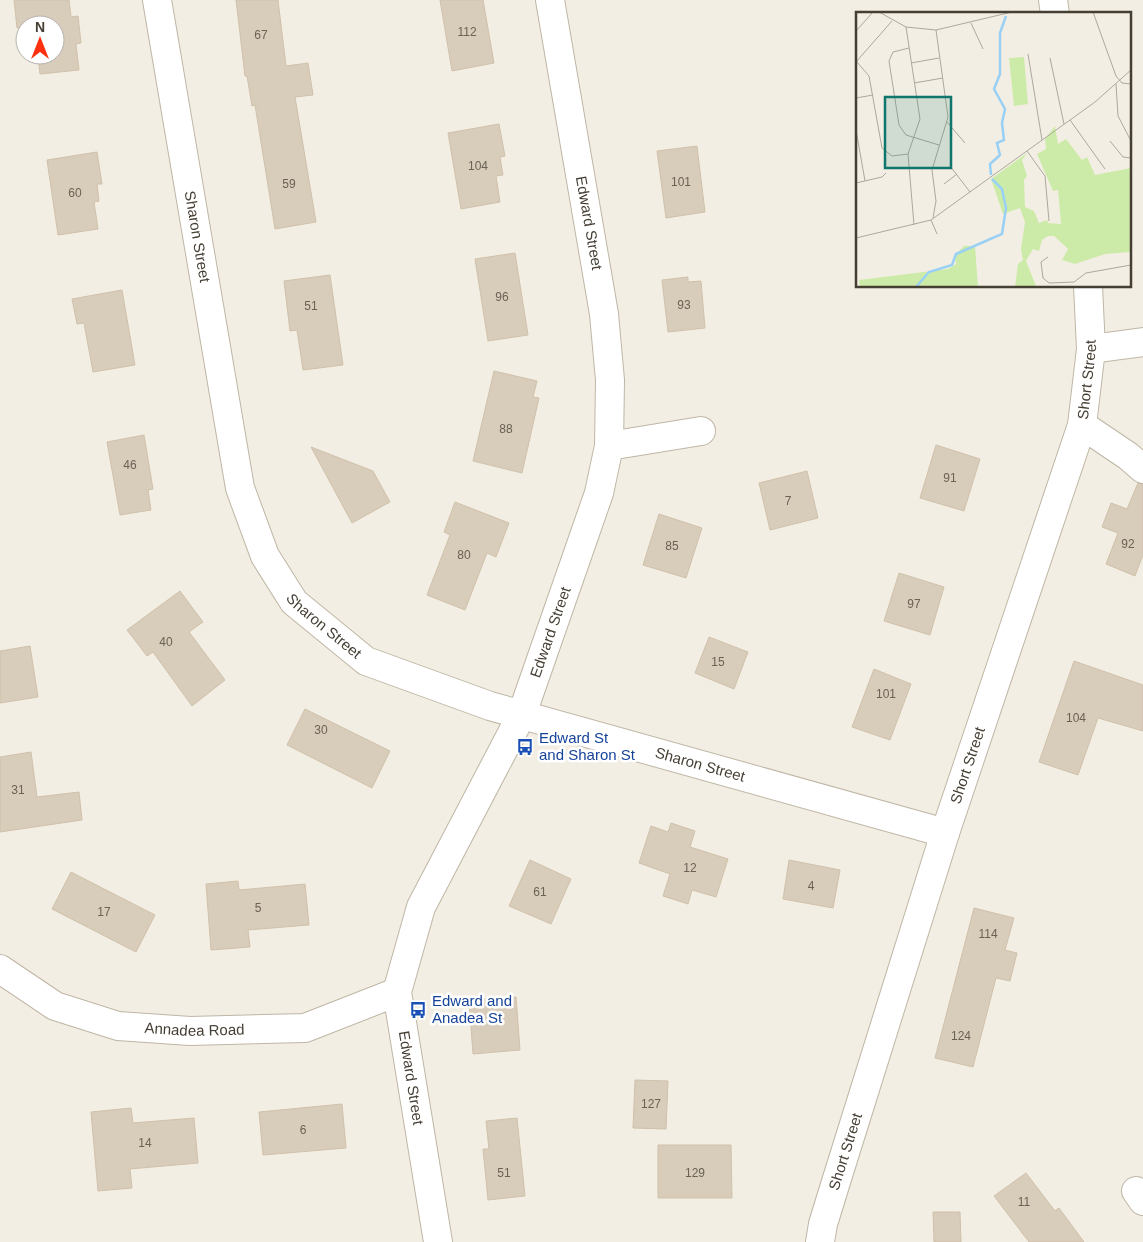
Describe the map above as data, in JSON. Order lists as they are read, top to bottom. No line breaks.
{"streets":{"street":["Edward Street","Sharon Street","Short Street","Annadea Road"]},"crossings":[["Edward Street","Sharon Street"],["Edward Street","Annadea Road"],["Sharon Street","Short Street"]],"places":{"bus stop":["Edward St and Sharon St","Edward and Anadea St"]},"house_numbers":["112","67","104","101","59","60","96","93","51","88","46","91","7","92","85","80","97","40","15","101","104","30","31","12","4","61","5","17","114","124","127","6","14","51","129","11"],"north":"top"}
